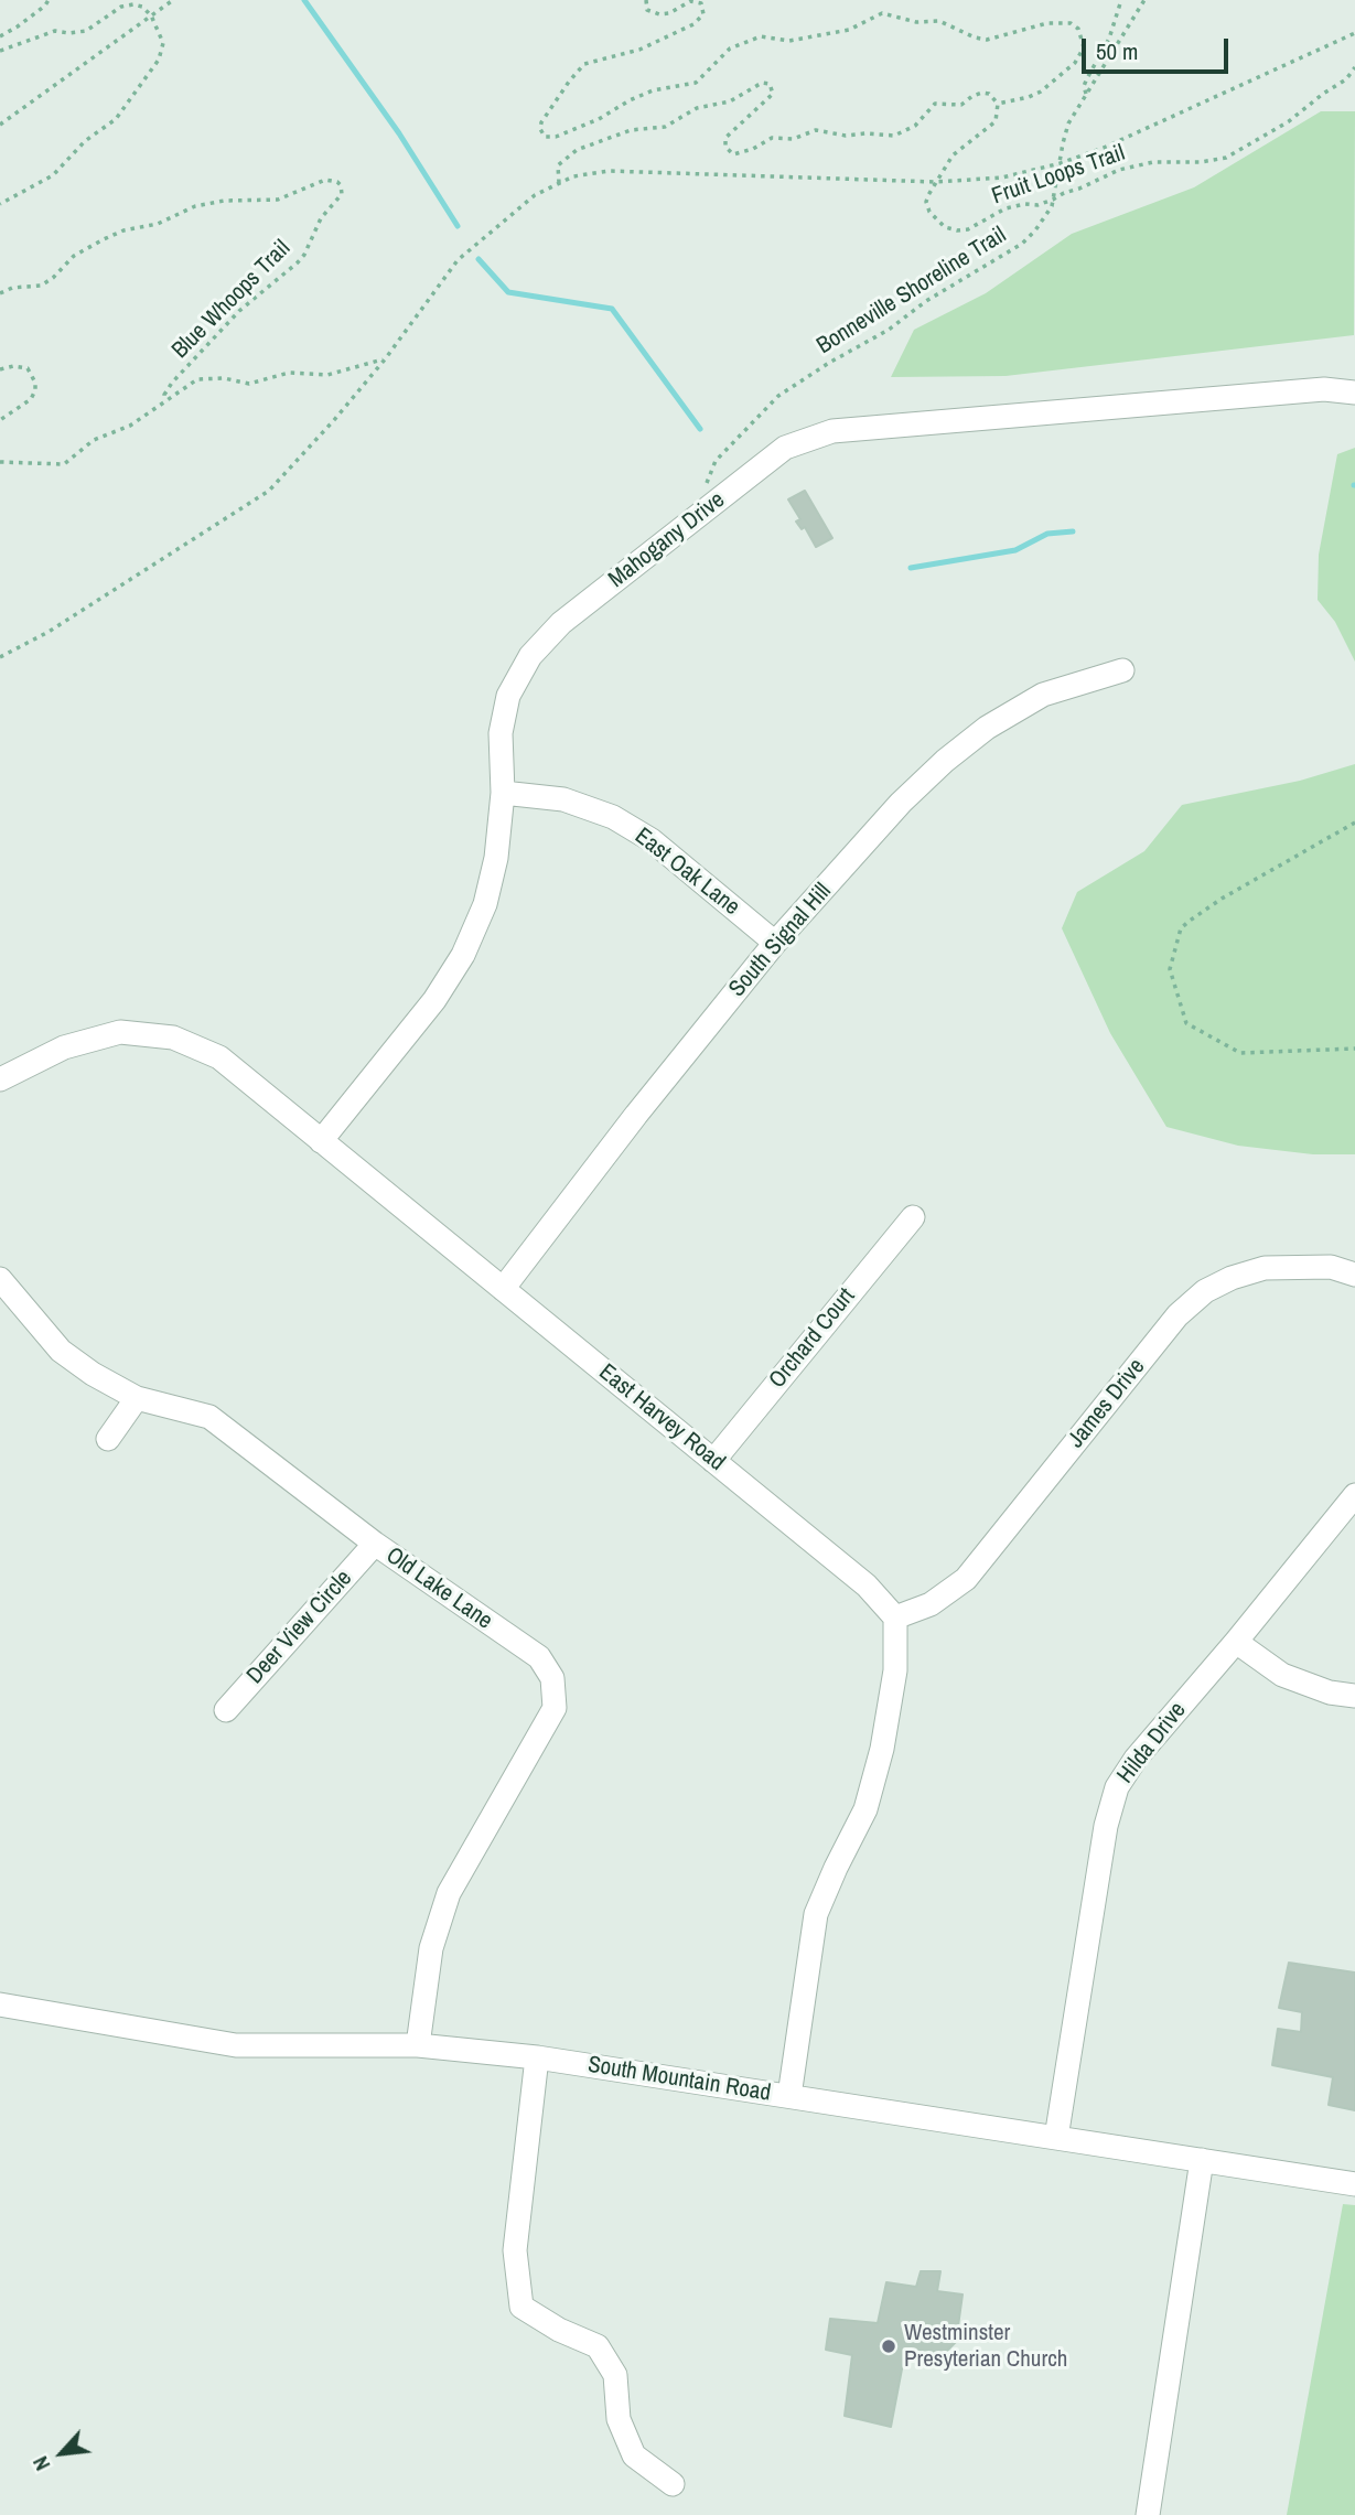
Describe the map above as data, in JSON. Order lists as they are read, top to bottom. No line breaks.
{"streets":{"street":["Mahogany Drive","East Oak Lane","South Signal Hill","Orchard Court","James Drive","East Harvey Road","Old Lake Lane","Deer View Circle","Hilda Drive","South Mountain Road"],"path":["Fruit Loops Trail","Bonneville Shoreline Trail","Blue Whoops Trail"]},"crossings":[["Fruit Loops Trail","Bonneville Shoreline Trail"],["Bonneville Shoreline Trail","Mahogany Drive"],["Mahogany Drive","East Oak Lane"],["Mahogany Drive","East Harvey Road"],["East Oak Lane","South Signal Hill"],["South Signal Hill","East Harvey Road"],["Orchard Court","East Harvey Road"],["James Drive","East Harvey Road"],["Old Lake Lane","Deer View Circle"],["Old Lake Lane","South Mountain Road"],["Hilda Drive","South Mountain Road"]],"places":["Westminster Presyterian Church"],"scale_bar":"50 m","north":"bottom left"}
